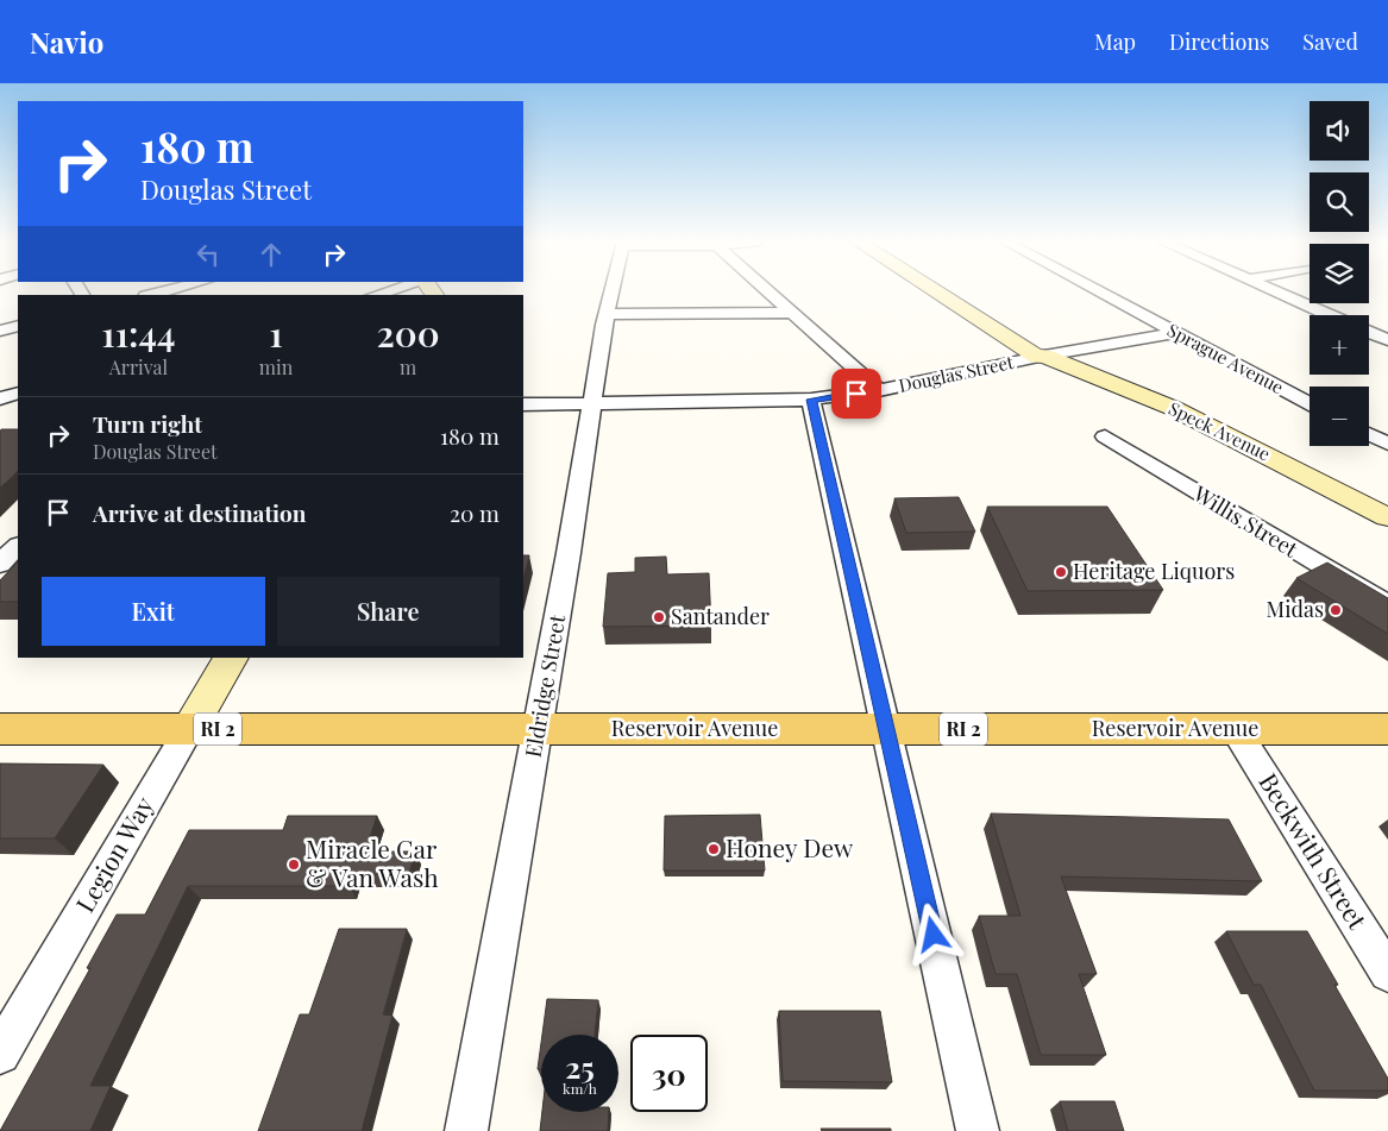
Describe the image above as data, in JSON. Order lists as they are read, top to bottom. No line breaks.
{"streets":{"main road":["RI 2","Reservoir Avenue"],"street":["Sprague Avenue","Douglas Street","Speck Avenue","Willis Street","Eldridge Street","Beckwith Street","Legion Way"]},"crossings":[["Sprague Avenue","Douglas Street"],["Douglas Street","Speck Avenue"],["Douglas Street","Eldridge Street"],["Eldridge Street","Reservoir Avenue"],["Reservoir Avenue","Beckwith Street"],["Reservoir Avenue","Legion Way"]],"places":["Heritage Liquors","Midas","Santander","Honey Dew","Miracle Car & Van Wash"],"page":{"header":"Navio","nav":["Map","Directions","Saved"],"map_buttons":["+","−"],"turn":["180 m","Douglas Street"],"eta":["11:44","Arrival","1","min","200","m"],"list":[{"name":"Turn right","note":"Douglas Street","value":"180 m"},{"name":"Arrive at destination","value":"20 m"}],"buttons":["Exit","Share"],"speed":"25 km/h","limit":"30"}}
